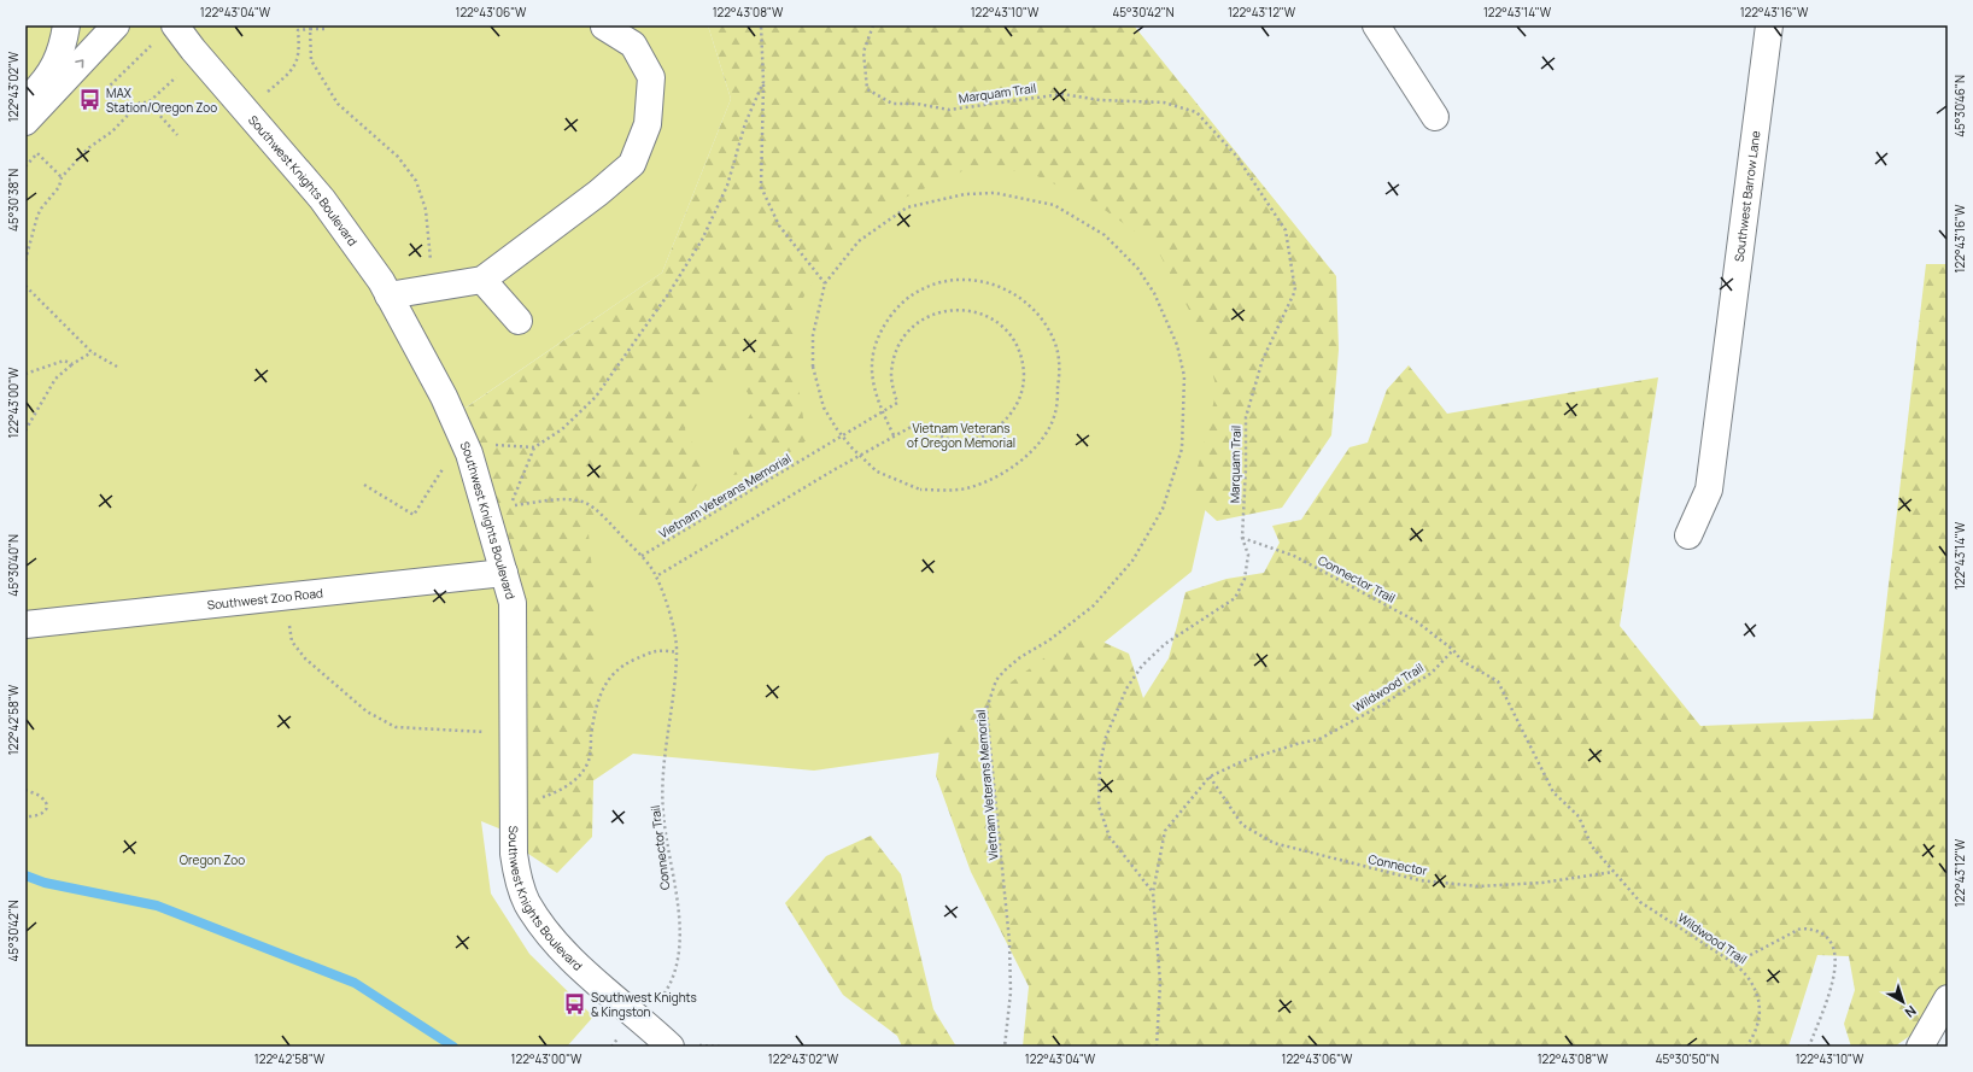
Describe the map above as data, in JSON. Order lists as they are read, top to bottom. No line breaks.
{"streets":{"street":["Southwest Knights Boulevard","Southwest Barrow Lane","Southwest Zoo Road"],"path":["Marquam Trail","Vietnam Veterans Memorial","Connector Trail","Wildwood Trail","Connector"]},"crossings":[["Marquam Trail","Connector Trail"],["Marquam Trail","Wildwood Trail"],["Southwest Knights Boulevard","Southwest Zoo Road"],["Vietnam Veterans Memorial","Connector Trail"],["Connector Trail","Wildwood Trail"],["Wildwood Trail","Connector"]],"parks":["Vietnam Veterans of Oregon Memorial","Oregon Zoo"],"places":{"bus stop":["MAX Station/Oregon Zoo","Southwest Knights & Kingston"]},"north":"bottom right","coordinates":["122°43'04\"W","122°43'06\"W","122°43'08\"W","122°43'10\"W","45°30'42\"N","122°43'12\"W","122°43'14\"W","122°43'16\"W","122°43'02\"W","45°30'46\"N","45°30'38\"N","122°43'00\"W","45°30'40\"N","122°42'58\"W","45°30'50\"N"]}
